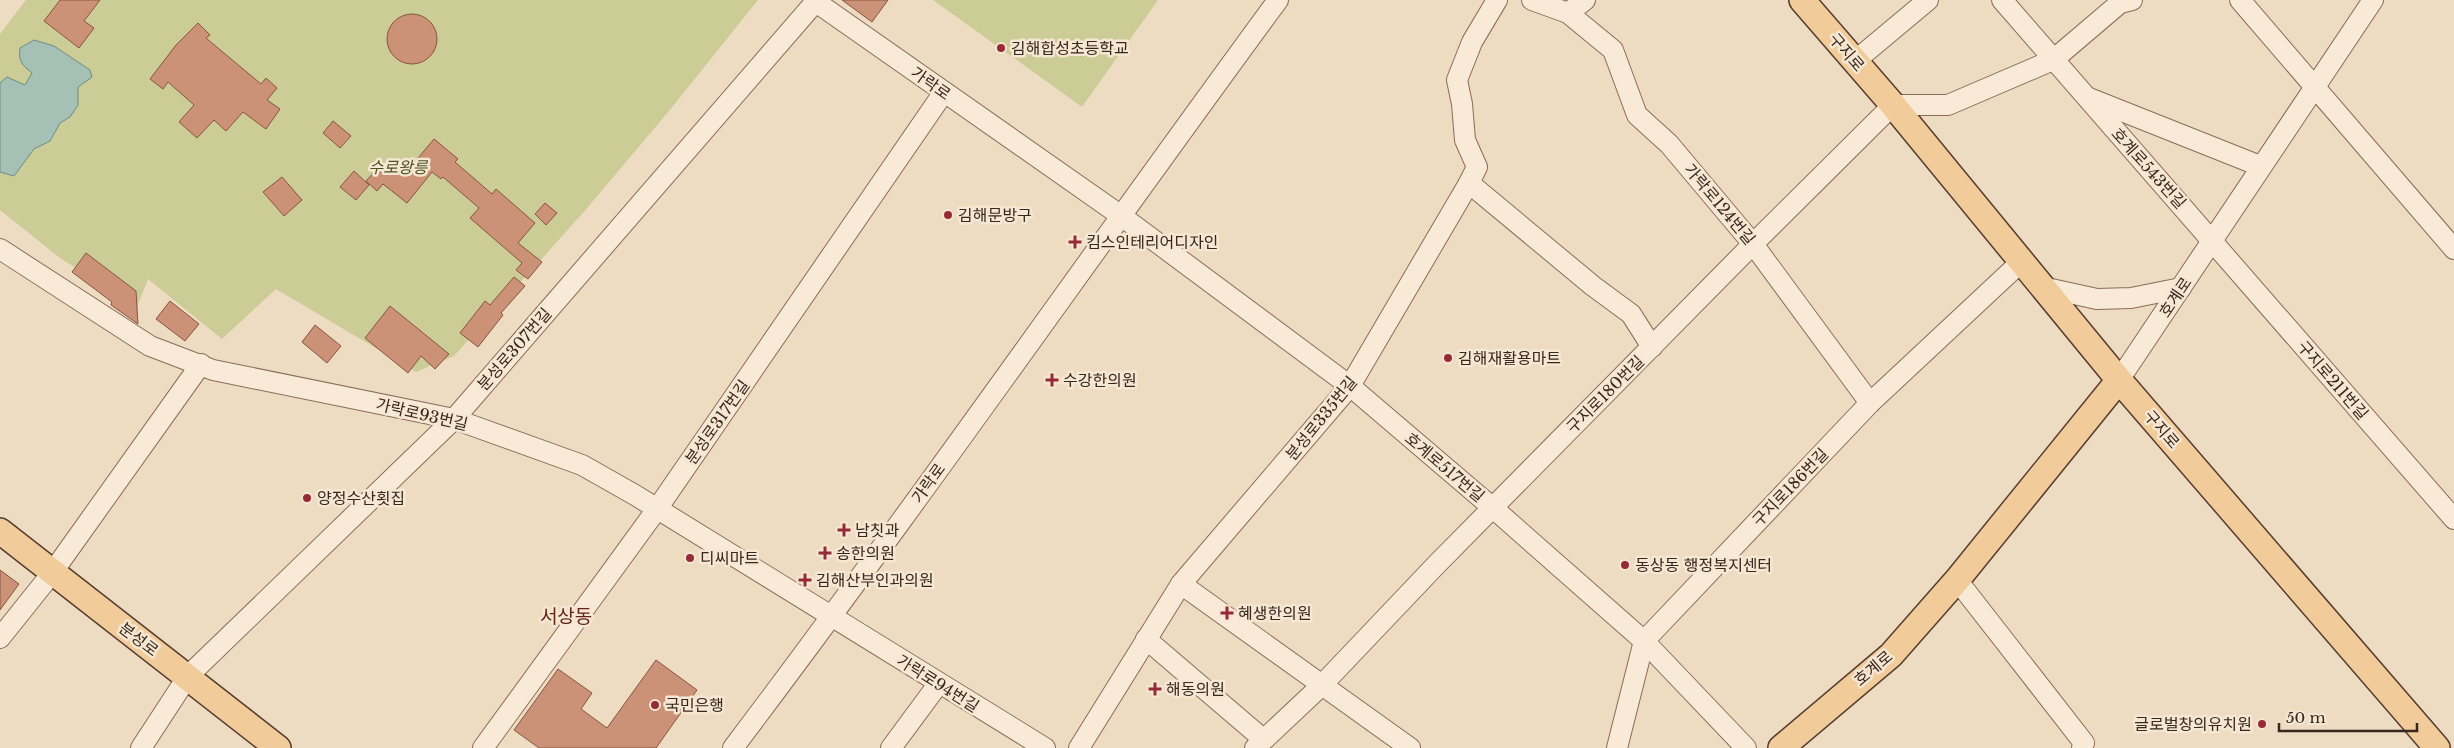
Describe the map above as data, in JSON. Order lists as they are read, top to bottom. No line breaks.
{"streets":{"main road":["구지로","호계로","분성로"],"street":["가락로","호계로543번길","가락로124번길","분성로307번길","구지로211번길","구지로180번길","가락로93번길","분성로335번길","분성로317번길","호계로517번길","구지로186번길","가락로94번길"]},"crossings":[["구지로","호계로"],["구지로","구지로180번길"],["구지로","구지로186번길"],["가락로","분성로307번길"],["가락로","가락로93번길"],["가락로","분성로317번길"],["가락로","호계로517번길"],["가락로","가락로94번길"],["호계로543번길","호계로"],["호계로543번길","구지로211번길"],["가락로124번길","구지로180번길"],["가락로124번길","구지로186번길"],["호계로","구지로211번길"],["분성로307번길","가락로93번길"],["분성로307번길","분성로"],["구지로180번길","호계로517번길"],["가락로93번길","분성로317번길"],["가락로93번길","가락로94번길"],["분성로335번길","호계로517번길"],["호계로517번길","구지로186번길"]],"districts":["서상동"],"parks":["수로왕릉"],"places":{"other":["김해합성초등학교","김해문방구","김해재활용마트","양정수산횟집","디씨마트","동상동 행정복지센터","국민은행","글로벌창의유치원"],"health":["킴스인테리어디자인","수강한의원","남칫과","송한의원","김해산부인과의원","혜생한의원","해동의원"]},"scale_bar":"50 m"}
